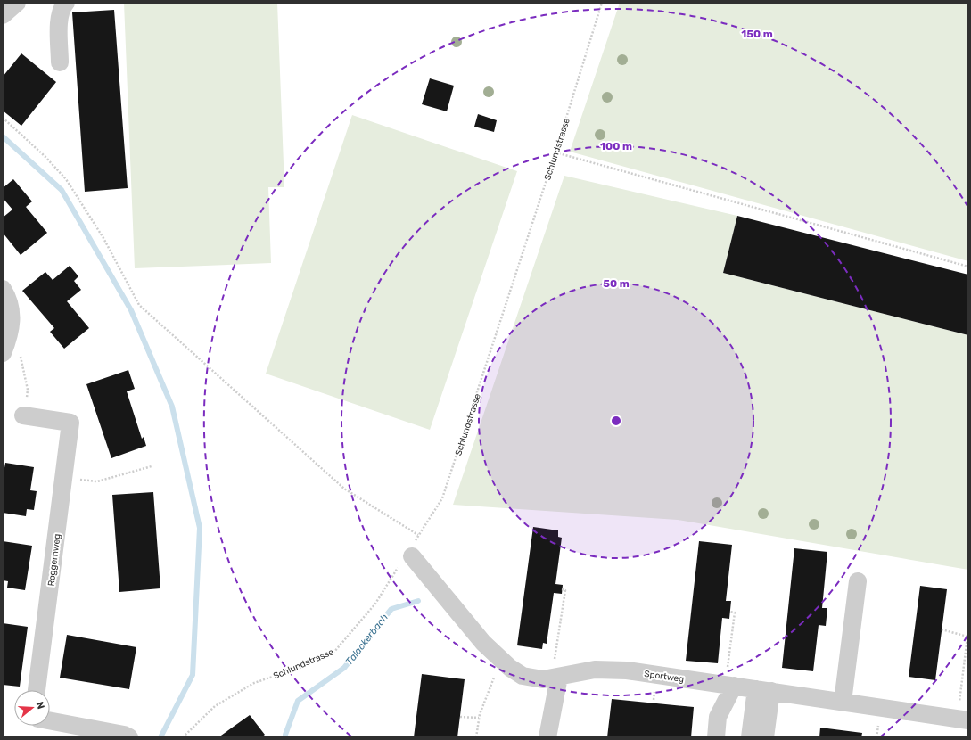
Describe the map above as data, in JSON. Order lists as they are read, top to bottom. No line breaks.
{"streets":{"street":["Roggernweg","Sportweg"],"path":["Schlundstrasse"]},"crossings":[["Schlundstrasse","Sportweg"]],"water":["Talackerbach"],"north":"right","rings":["150 m","100 m","50 m"]}
